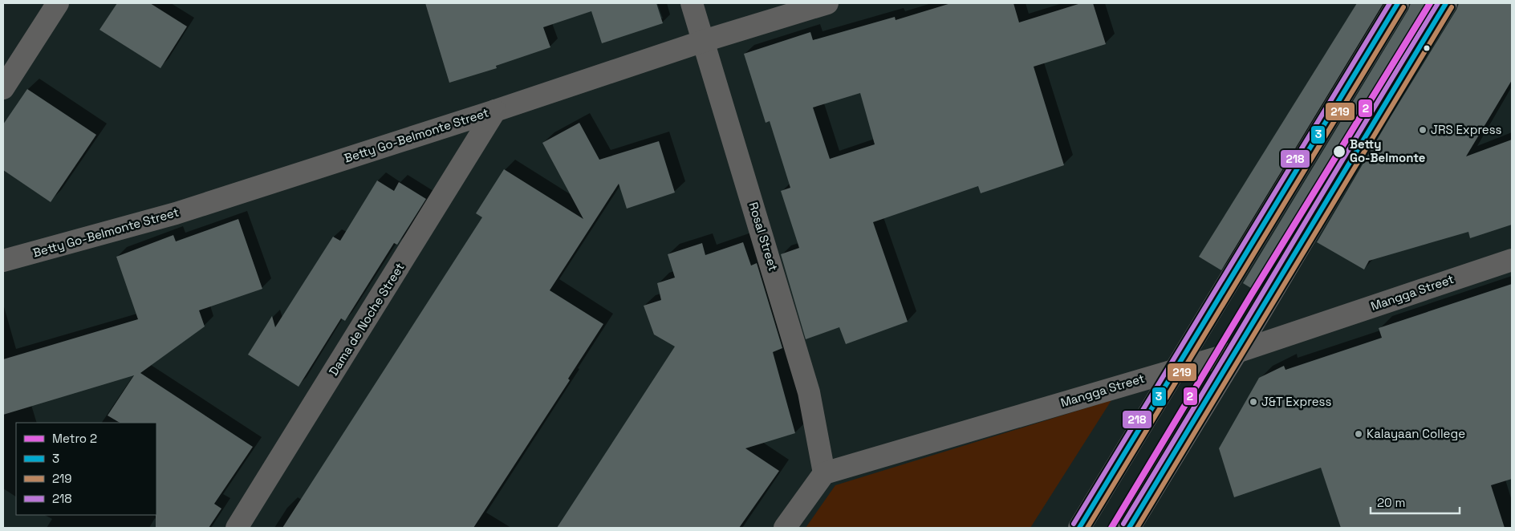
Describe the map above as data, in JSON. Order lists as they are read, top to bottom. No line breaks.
{"streets":{"street":["Betty Go-Belmonte Street","Rosal Street","Mangga Street","Dama de Noche Street"]},"crossings":[["Betty Go-Belmonte Street","Rosal Street"],["Betty Go-Belmonte Street","Dama de Noche Street"],["Rosal Street","Mangga Street"]],"places":["JRS Express","Betty Go-Belmonte","J&T Express","Kalayaan College"],"lines":["metro line 2","transit line 3","transit line 218","transit line 219"],"legend":["Metro 2","3","219","218"],"scale_bar":"20 m"}
